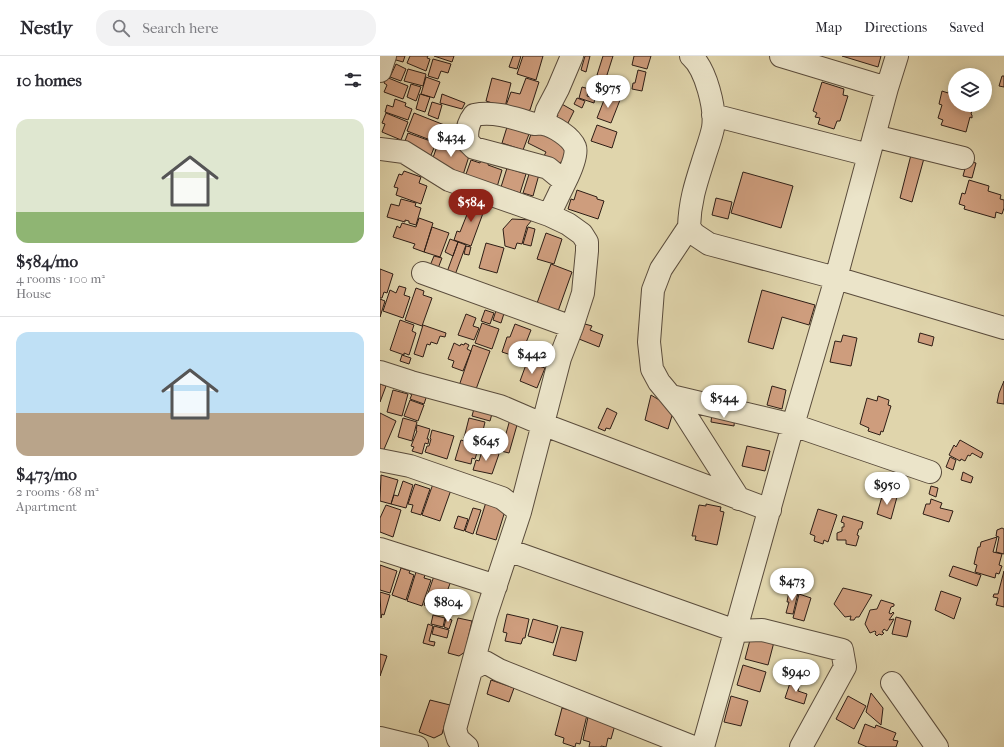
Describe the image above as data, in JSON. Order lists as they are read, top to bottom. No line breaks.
{"page":{"header":"Nestly","search":"Search here","nav":["Map","Directions","Saved"],"heading":"10 homes","price":["$975","$434","$584","$442","$544","$645","$950","$473","$804","$940"],"list":[{"name":"$584/mo","note":"4 rooms · 100 m² · House"},{"name":"$473/mo","note":"2 rooms · 68 m² · Apartment"}]}}
